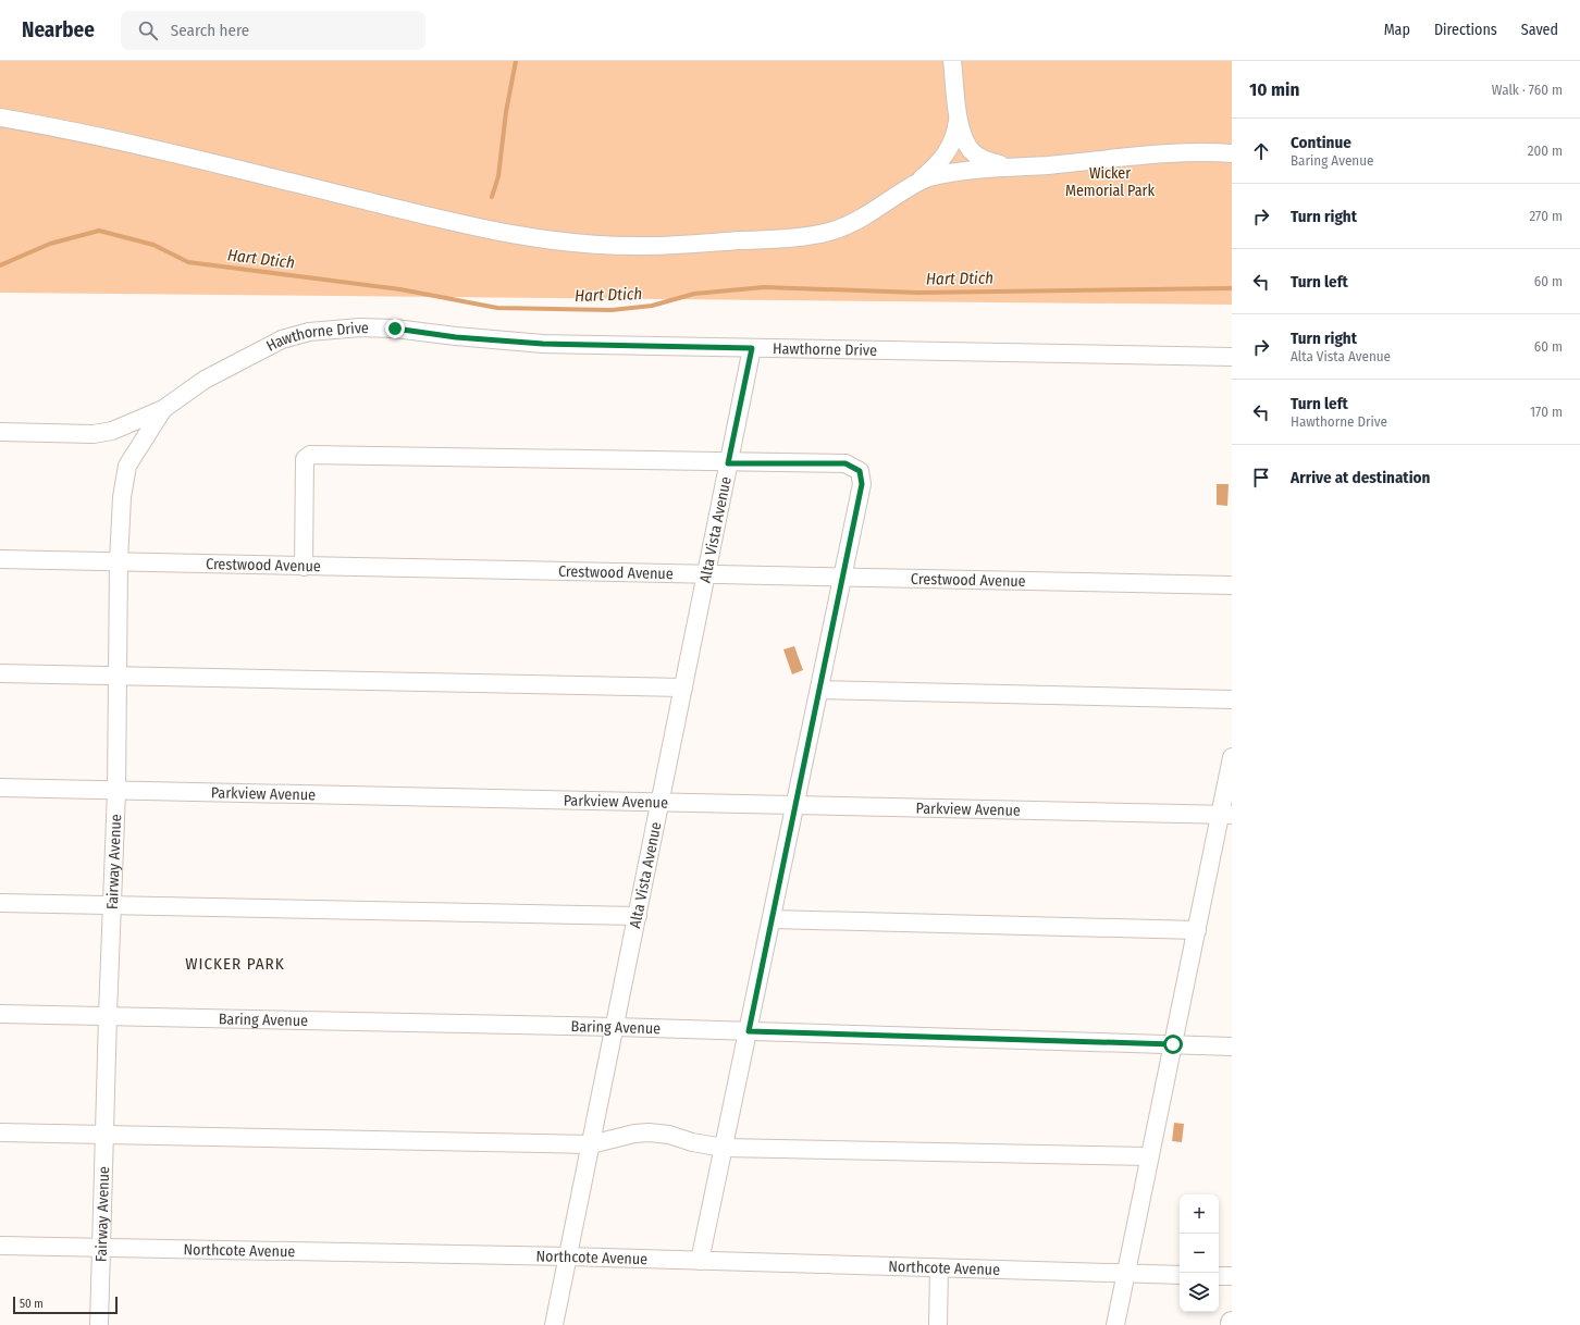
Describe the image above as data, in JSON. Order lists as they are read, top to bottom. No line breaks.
{"streets":{"street":["Hawthorne Drive","Alta Vista Avenue","Crestwood Avenue","Parkview Avenue","Fairway Avenue","Baring Avenue","Northcote Avenue"]},"crossings":[["Hawthorne Drive","Alta Vista Avenue"],["Hawthorne Drive","Fairway Avenue"],["Alta Vista Avenue","Crestwood Avenue"],["Alta Vista Avenue","Parkview Avenue"],["Alta Vista Avenue","Baring Avenue"],["Alta Vista Avenue","Northcote Avenue"],["Crestwood Avenue","Fairway Avenue"],["Parkview Avenue","Fairway Avenue"],["Fairway Avenue","Baring Avenue"],["Fairway Avenue","Northcote Avenue"]],"districts":["WICKER PARK"],"water":["Hart Dtich"],"parks":["Wicker Memorial Park"],"scale_bar":"50 m","page":{"header":"Nearbee","search":"Search here","nav":["Map","Directions","Saved"],"heading":["10 min","Walk · 760 m"],"list":[["Continue","Baring Avenue","200 m"],["Turn right","270 m"],["Turn left","60 m"],["Turn right","Alta Vista Avenue","60 m"],["Turn left","Hawthorne Drive","170 m"],"Arrive at destination"],"map_buttons":["+","−"],"scale":"50 m"}}
